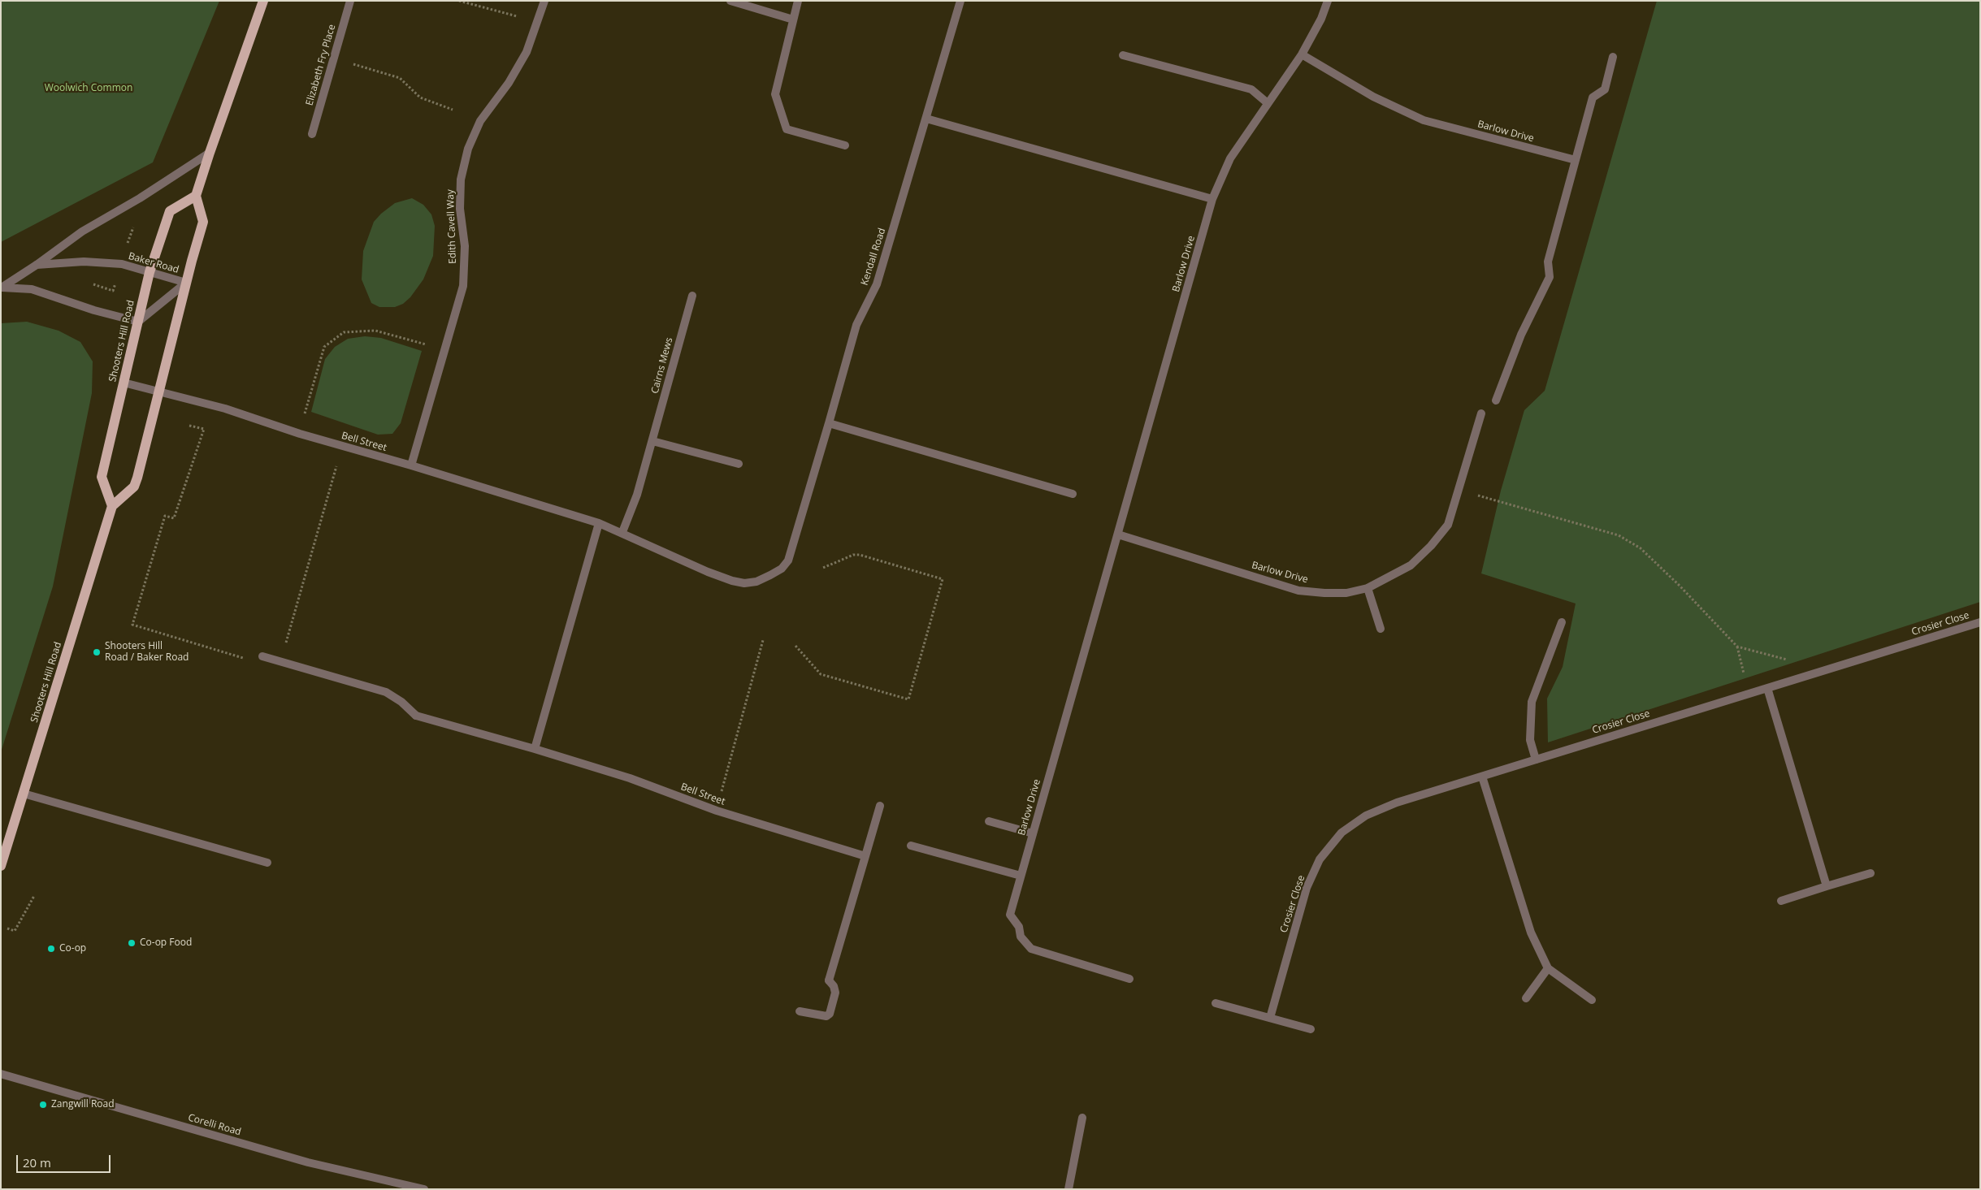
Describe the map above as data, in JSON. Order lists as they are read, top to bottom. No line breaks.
{"streets":{"main road":["Shooters Hill Road"],"street":["Elizabeth Fry Place","Barlow Drive","Edith Cavell Way","Kendall Road","Baker Road","Cairns Mews","Bell Street","Crosier Close","Corelli Road"]},"crossings":[["Edith Cavell Way","Bell Street"],["Kendall Road","Bell Street"],["Baker Road","Shooters Hill Road"],["Shooters Hill Road","Bell Street"],["Cairns Mews","Bell Street"]],"parks":["Woolwich Common"],"places":["Shooters Hill Road / Baker Road","Co-op Food","Co-op","Zangwill Road"],"scale_bar":"20 m"}
